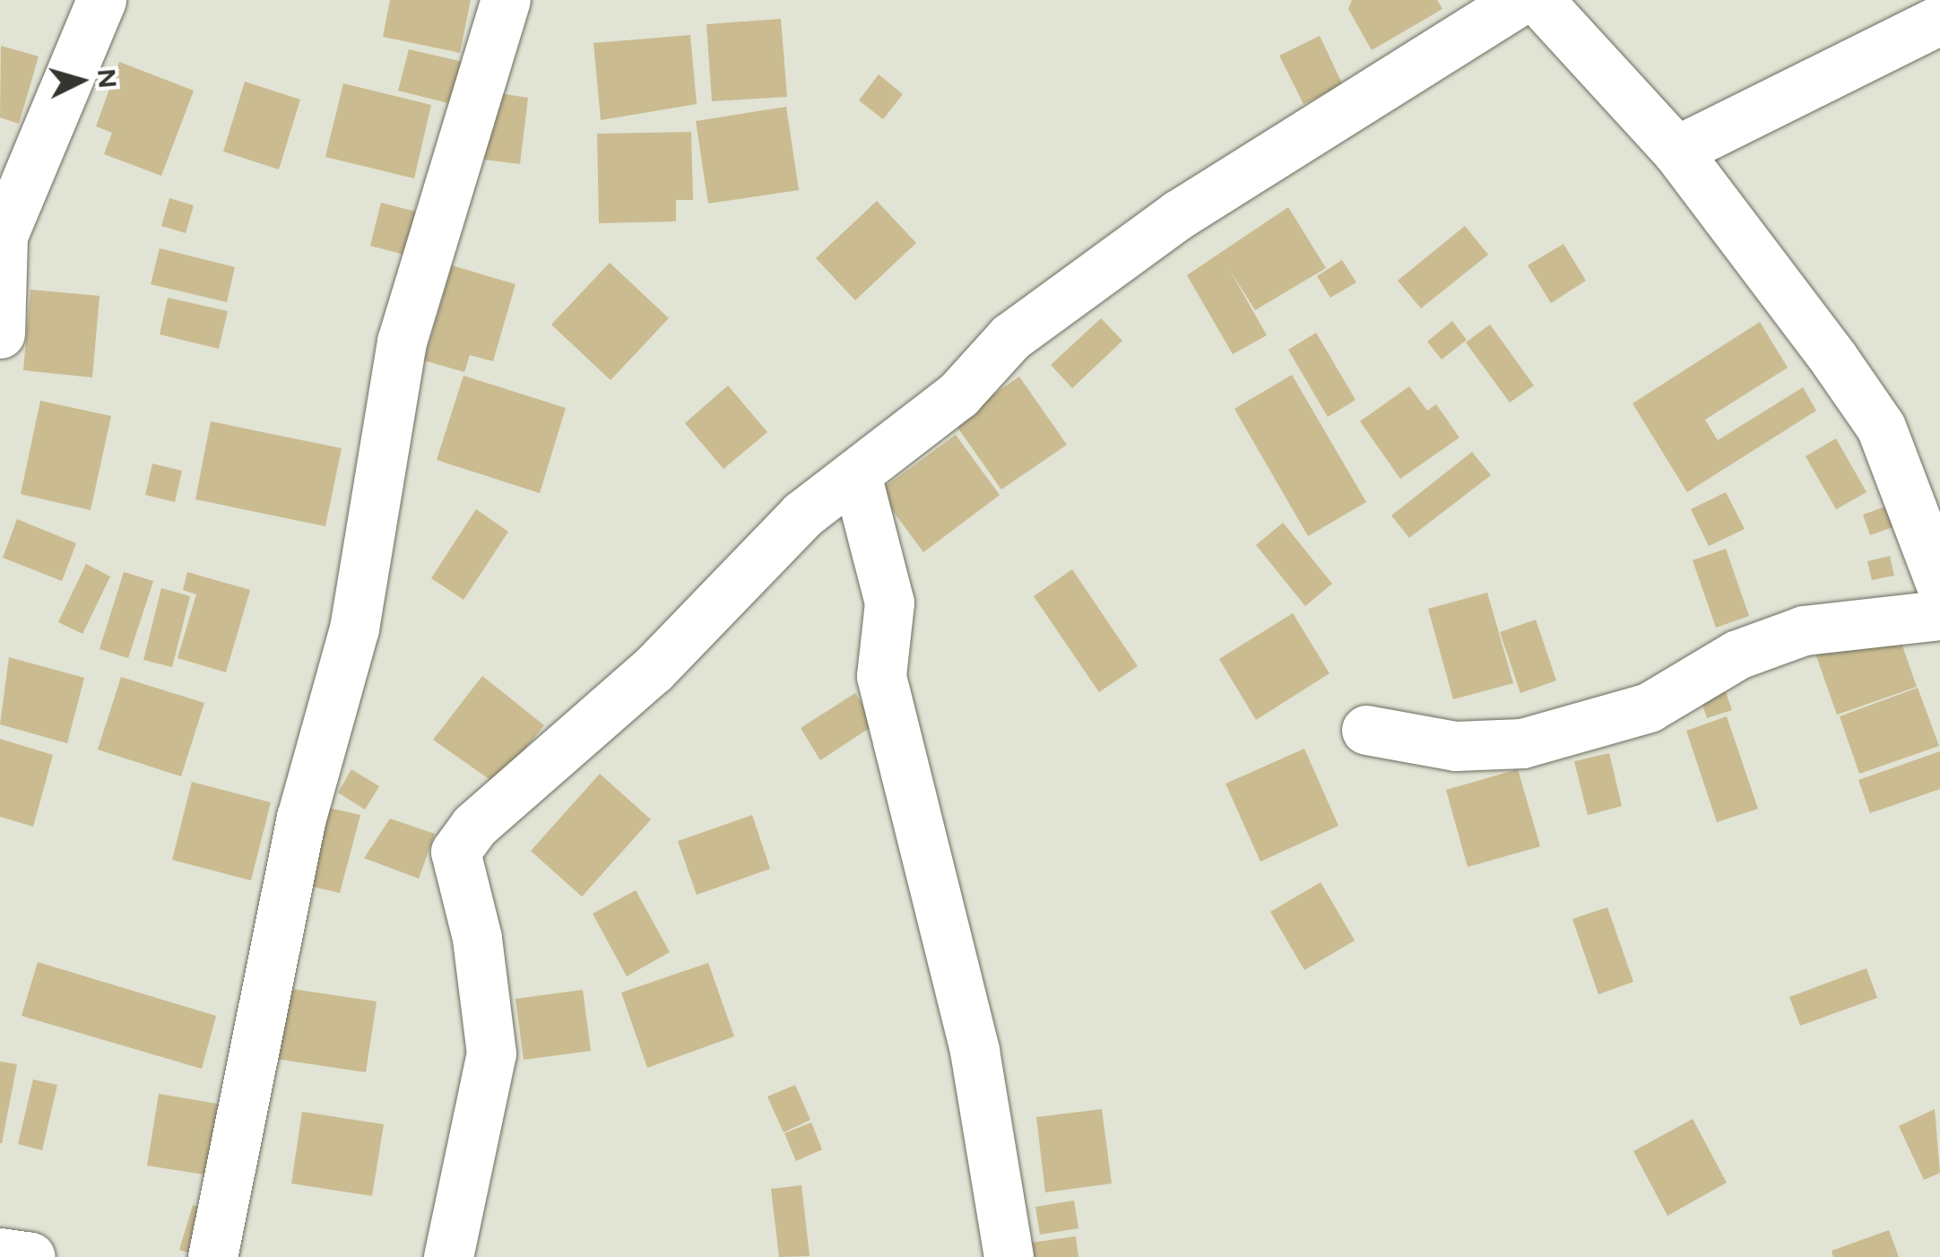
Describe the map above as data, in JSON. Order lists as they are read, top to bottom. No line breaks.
{"north":"right"}
